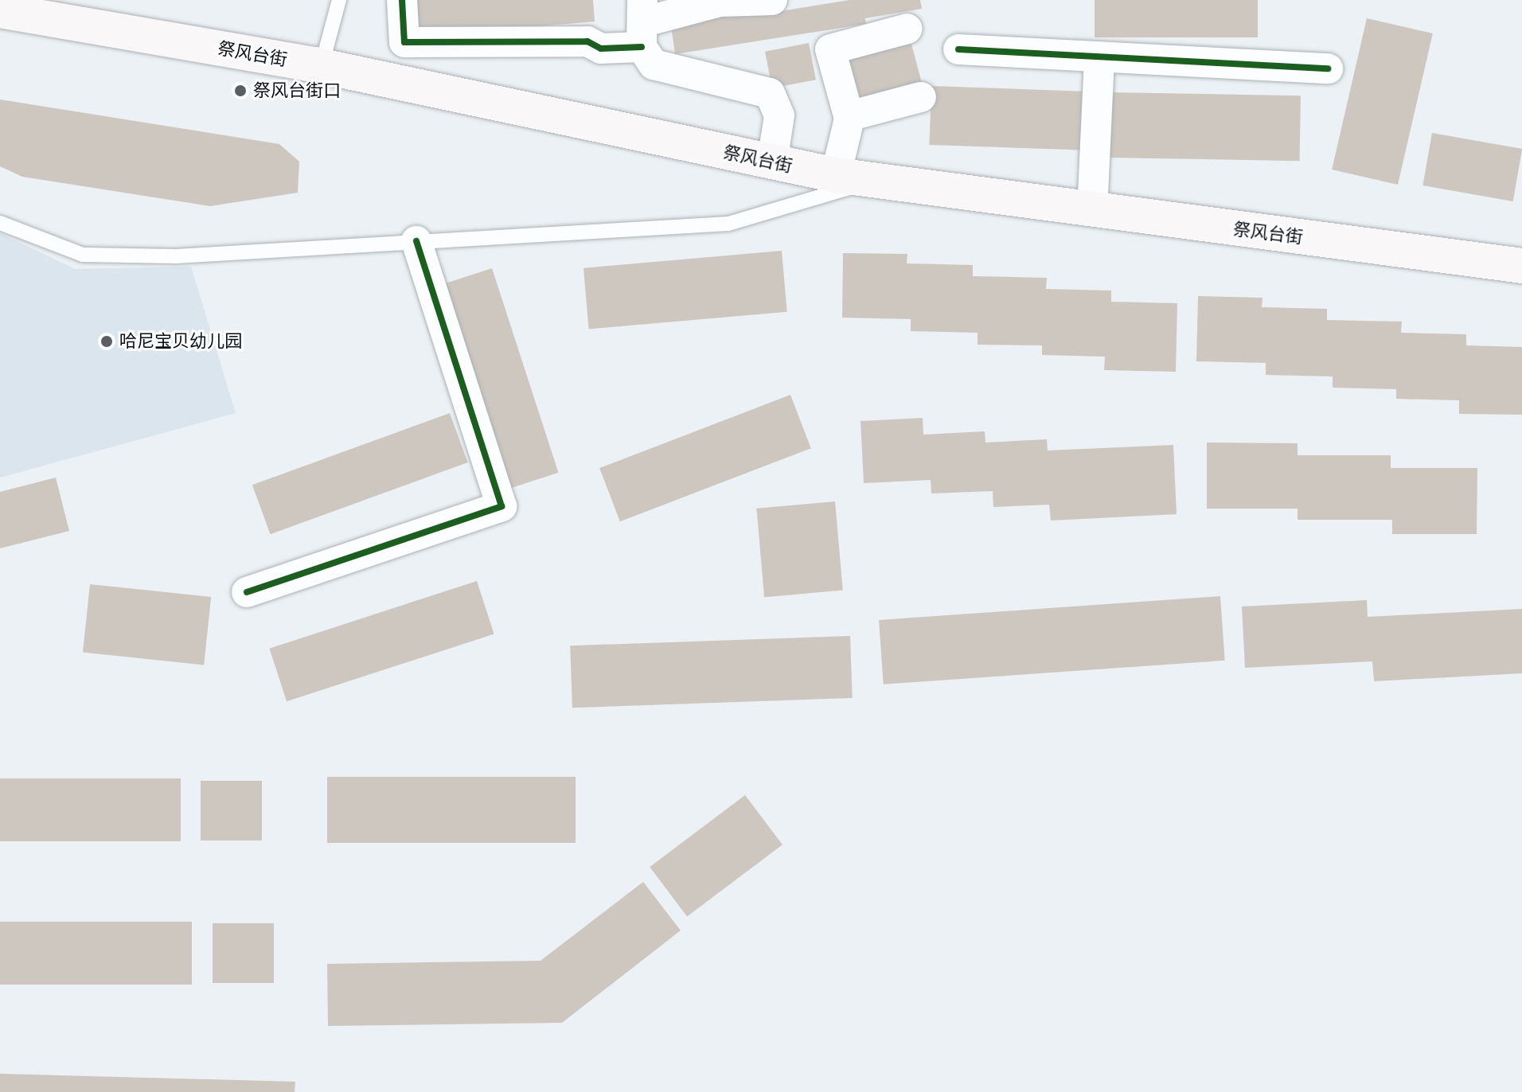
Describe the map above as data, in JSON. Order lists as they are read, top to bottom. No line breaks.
{"streets":{"main road":["祭风台街"]},"places":["祭风台街口","哈尼宝贝幼儿园"]}
